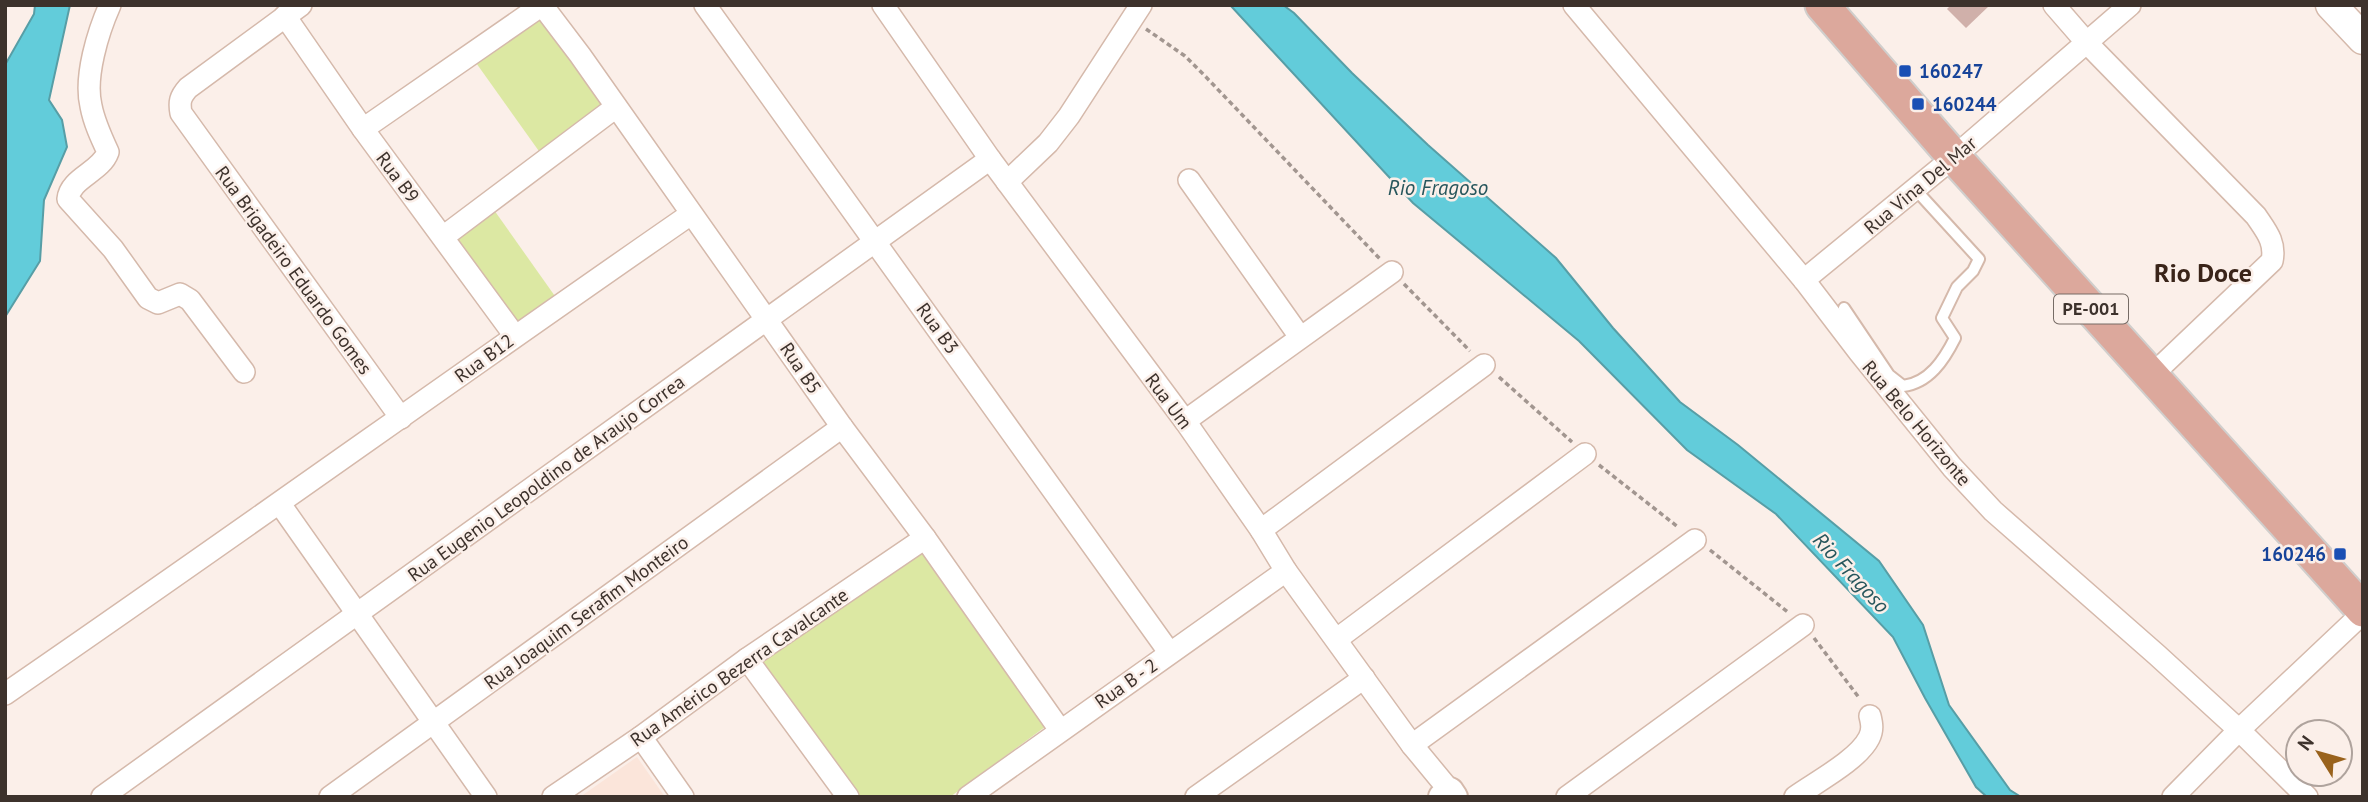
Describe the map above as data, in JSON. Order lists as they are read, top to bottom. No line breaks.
{"streets":{"main road":["PE-001"],"street":["Rua B9","Rua Vina Del Mar","Rua Brigadeiro Eduardo Gomes","Rua B3","Rua B12","Rua B5","Rua Um","Rua Belo Horizonte","Rua Eugenio Leopoldino de Araujo Correa","Rua Joaquim Serafim Monteiro","Rua Américo Bezerra Cavalcante","Rua B - 2"]},"crossings":[["Rua B9","Rua Brigadeiro Eduardo Gomes"],["Rua B9","Rua B12"],["Rua Vina Del Mar","PE-001"],["Rua Vina Del Mar","Rua Belo Horizonte"],["Rua Brigadeiro Eduardo Gomes","Rua B12"],["Rua B3","Rua Eugenio Leopoldino de Araujo Correa"],["Rua B3","Rua B - 2"],["Rua B12","Rua B5"],["Rua B5","Rua Eugenio Leopoldino de Araujo Correa"],["Rua B5","Rua Joaquim Serafim Monteiro"],["Rua B5","Rua Américo Bezerra Cavalcante"],["Rua B5","Rua B - 2"],["Rua Um","Rua Eugenio Leopoldino de Araujo Correa"],["Rua Um","Rua B - 2"]],"districts":["Rio Doce"],"water":["Rio Fragoso"],"places":{"transit":["160247","160244","160246"]},"north":"top left"}
